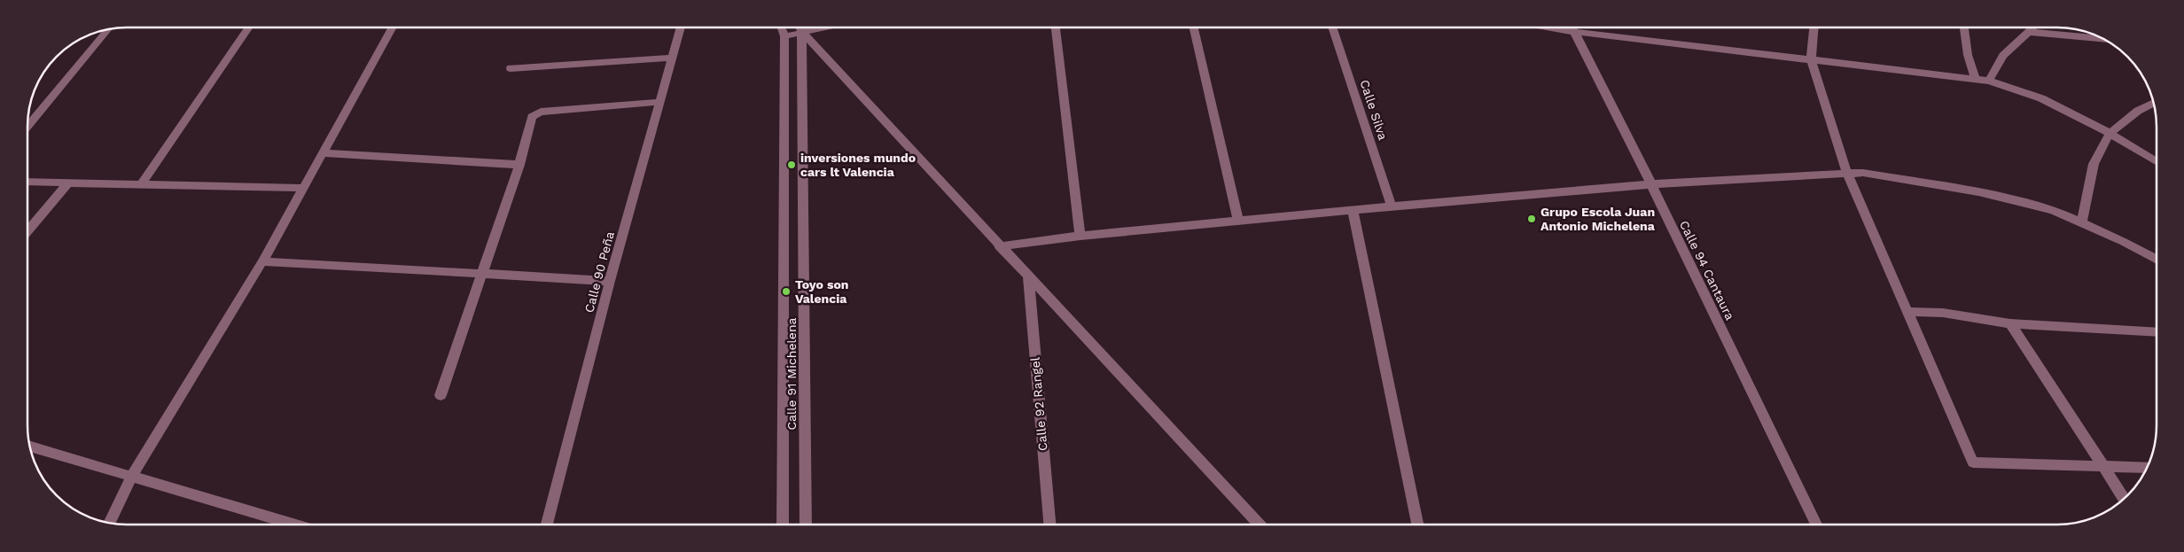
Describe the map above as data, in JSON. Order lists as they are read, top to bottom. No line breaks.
{"streets":{"street":["Calle Silva","Calle 94 Cantaura","Calle 90 Peña","Calle 91 Michelena","Calle 92 Rangel"]},"places":["inversiones mundo cars lt Valencia","Grupo Escola Juan Antonio Michelena","Toyo son Valencia"]}
